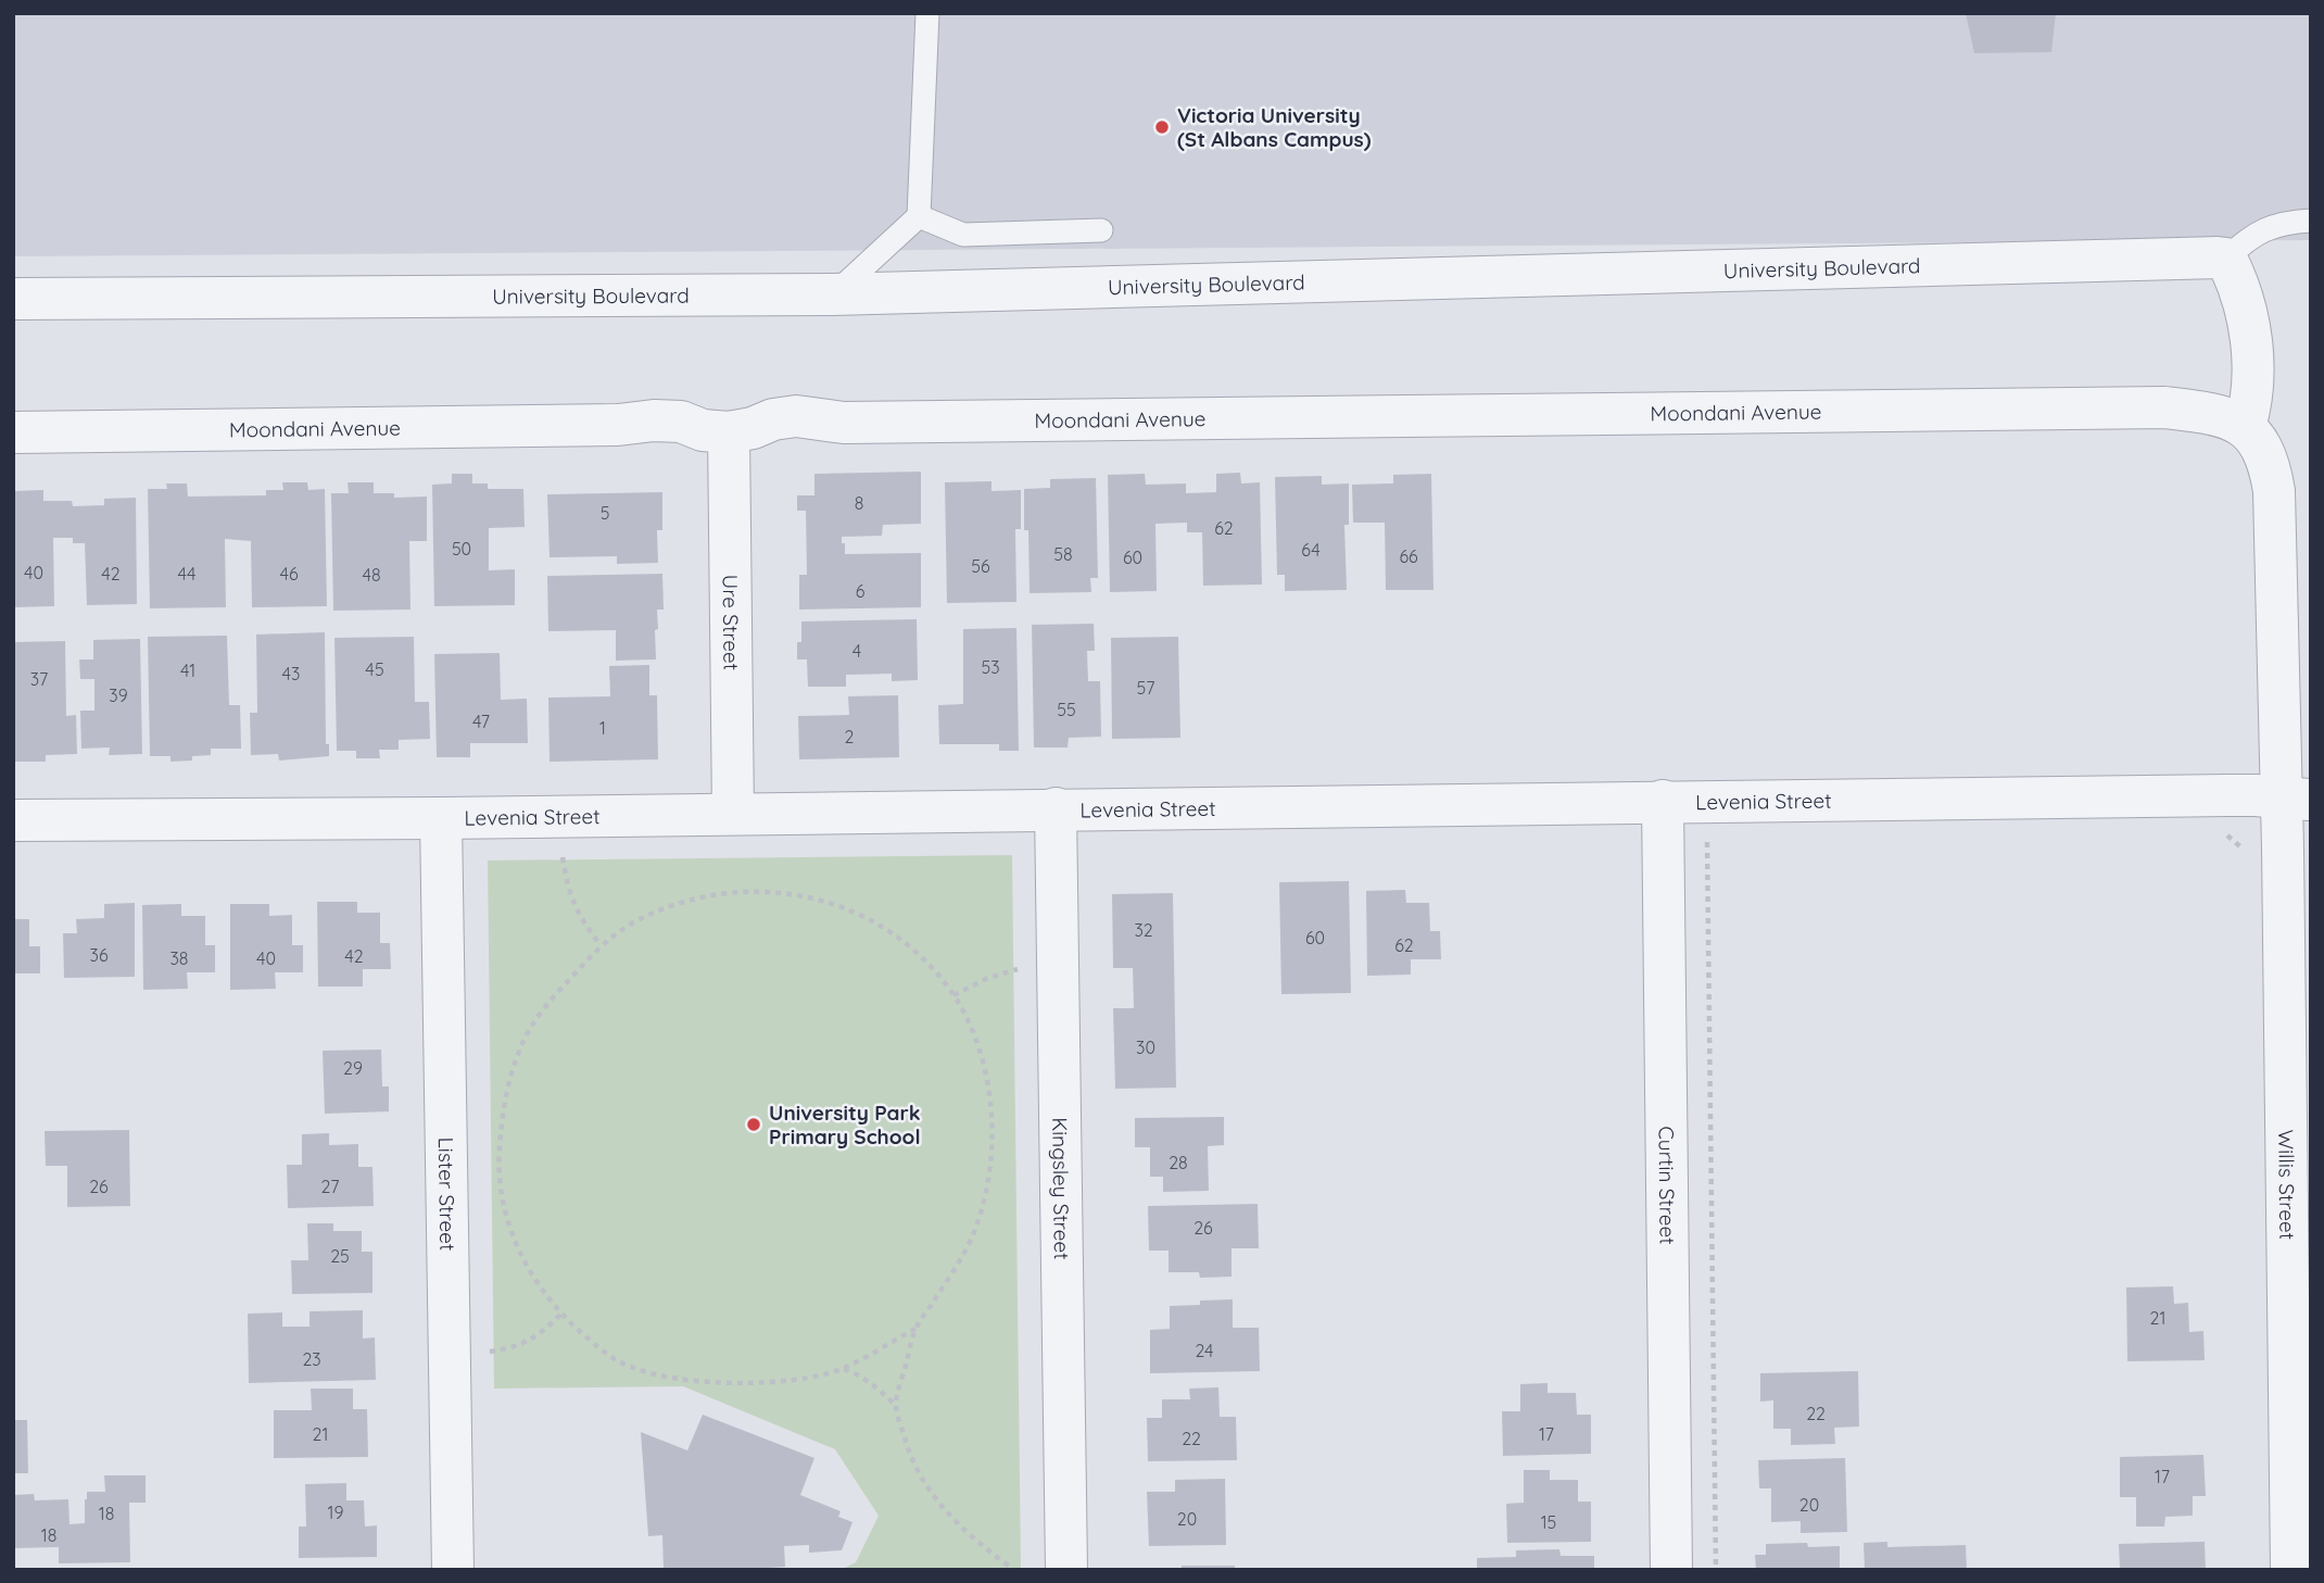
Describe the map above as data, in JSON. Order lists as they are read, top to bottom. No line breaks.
{"streets":{"street":["University Boulevard","Moondani Avenue","Ure Street","Levenia Street","Willis Street","Curtin Street","Kingsley Street","Lister Street"]},"crossings":[["Moondani Avenue","Ure Street"],["Ure Street","Levenia Street"],["Levenia Street","Willis Street"],["Levenia Street","Curtin Street"],["Levenia Street","Kingsley Street"],["Levenia Street","Lister Street"]],"places":["Victoria University (St Albans Campus)","University Park Primary School"],"house_numbers":["8","5","62","50","64","58","66","60","56","40","42","44","46","48","6","4","53","45","41","43","37","57","39","55","47","1","2","32","60","62","36","42","38","40","30","29","28","26","27","26","25","21","24","23","22","21","17","22","17","20","19","18","20","15","18"]}
